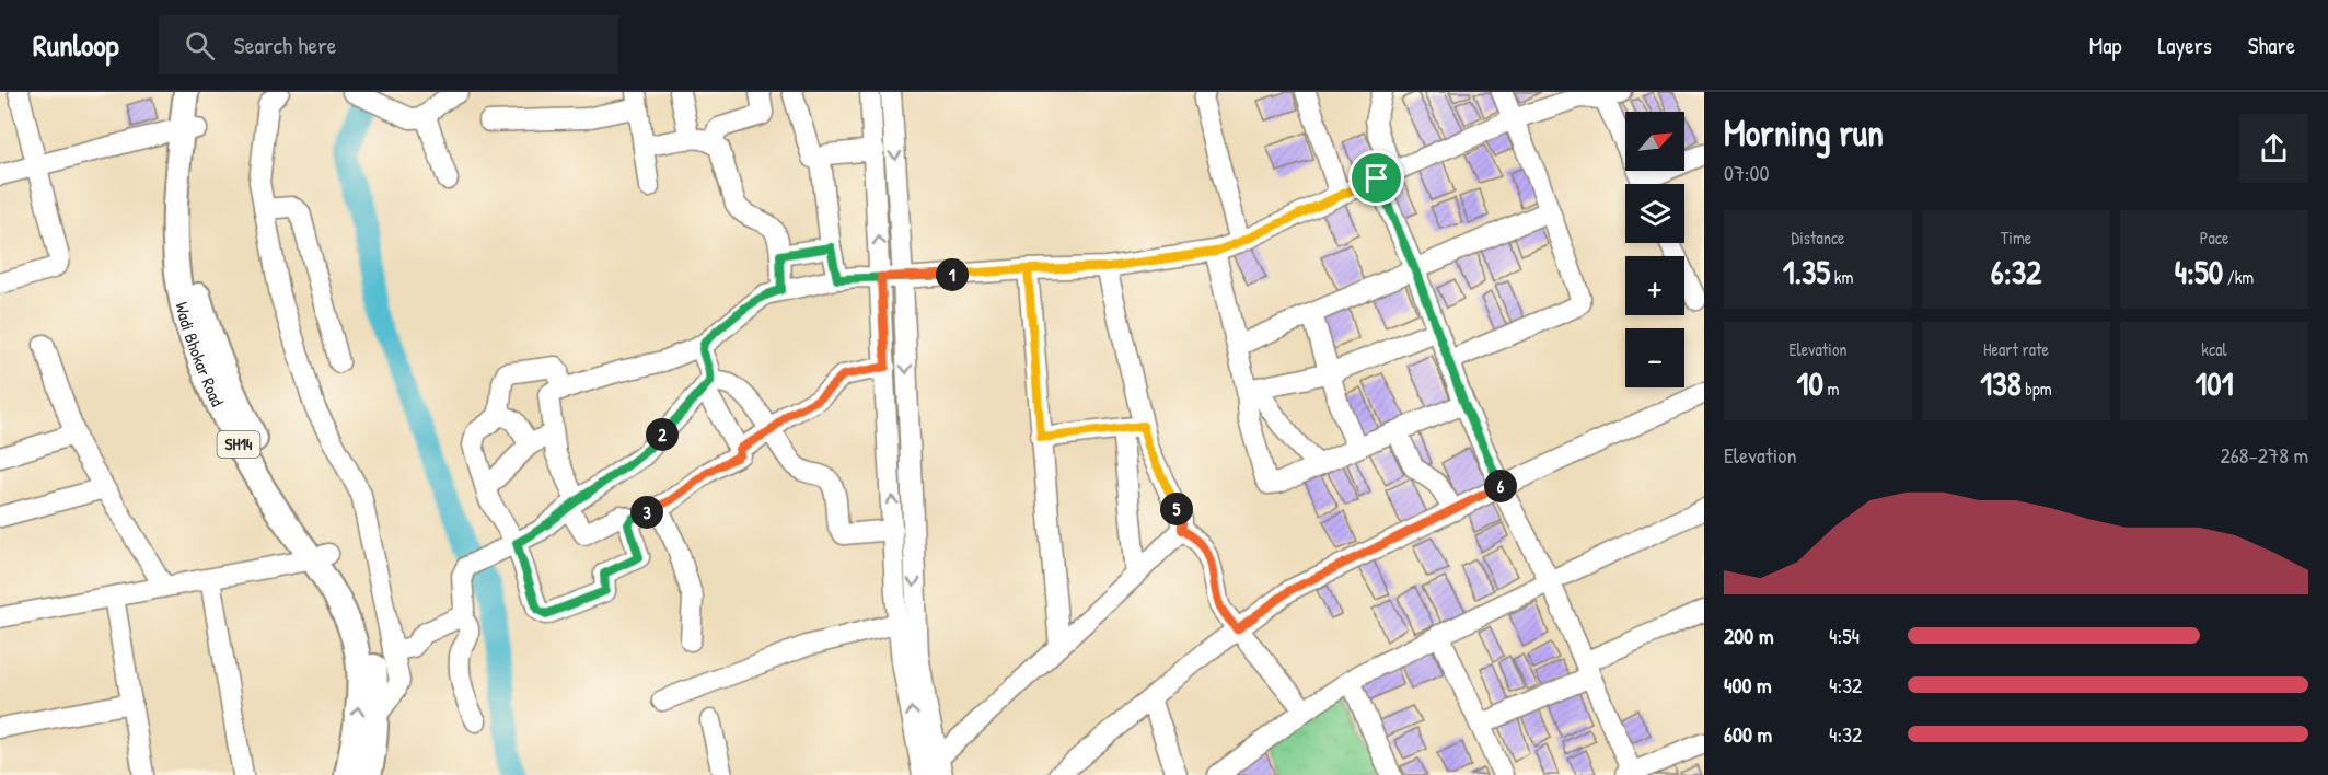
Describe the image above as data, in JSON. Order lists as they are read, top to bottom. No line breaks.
{"streets":{"main road":["Wadi Bhokar Road","SH14"]},"north":"top right","page":{"header":"Runloop","search":"Search here","nav":["Map","Layers","Share"],"heading":["Morning run","07:00"],"map_buttons":["+","−"],"stats":[["Distance","1.35 km"],["Time","6:32"],["Pace","4:50 /km"],["Elevation","10 m"],["Heart rate","138 bpm"],["kcal","101"]],"pins":["1","2","6","5","3"],"chart":["Elevation","268–278 m"],"list":[{"name":"200 m","note":"4:54"},{"name":"400 m","note":"4:32"},{"name":"600 m","note":"4:32"}]}}
